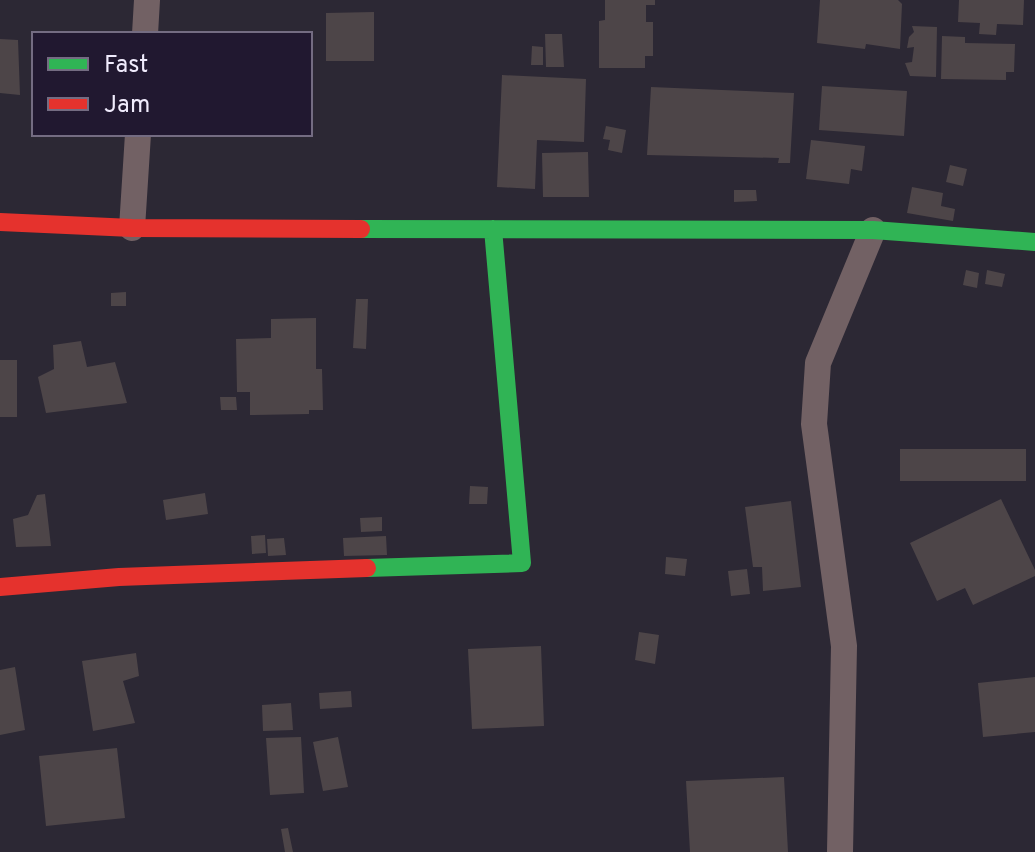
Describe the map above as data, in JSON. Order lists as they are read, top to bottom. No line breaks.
{"legend":["Fast","Jam"]}
